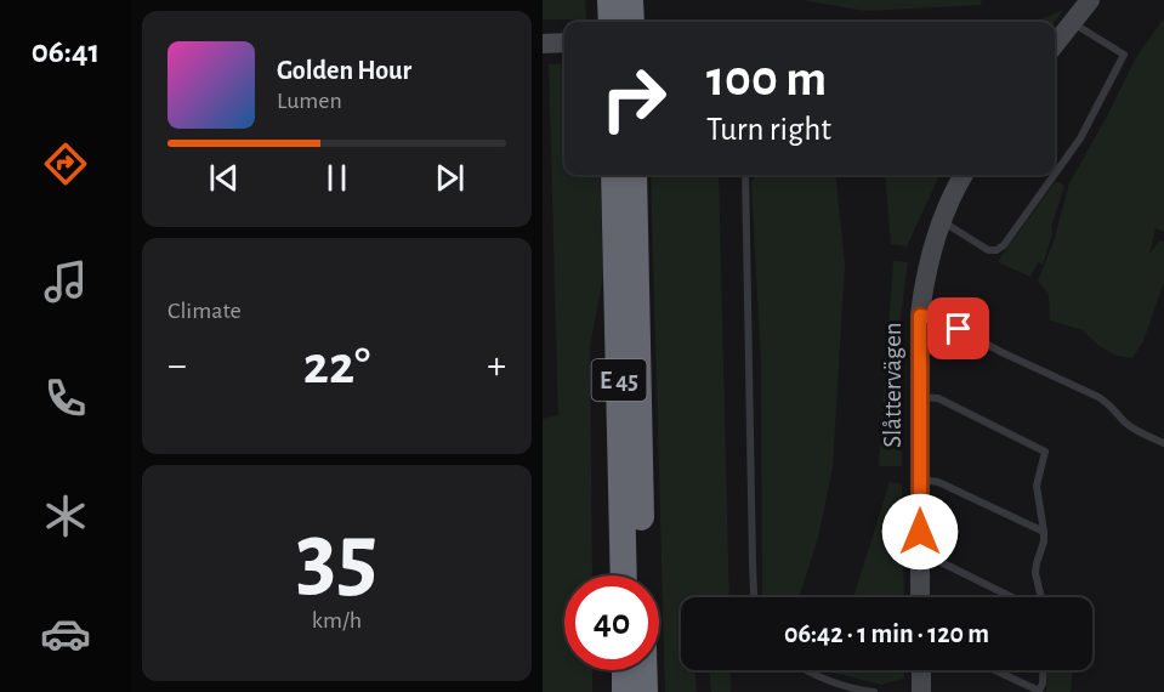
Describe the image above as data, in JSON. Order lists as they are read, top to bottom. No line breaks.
{"streets":{"highway":["E 45"],"street":["Slåttervägen"]},"page":{"tabs":"06:41","turn":["100 m","Turn right"],"song":["Golden Hour","Lumen"],"tile":["Climate",["35","km/h"]],"heat":["−","22°","+"],"limit":"40","trip":"06:42 · 1 min · 120 m"}}
